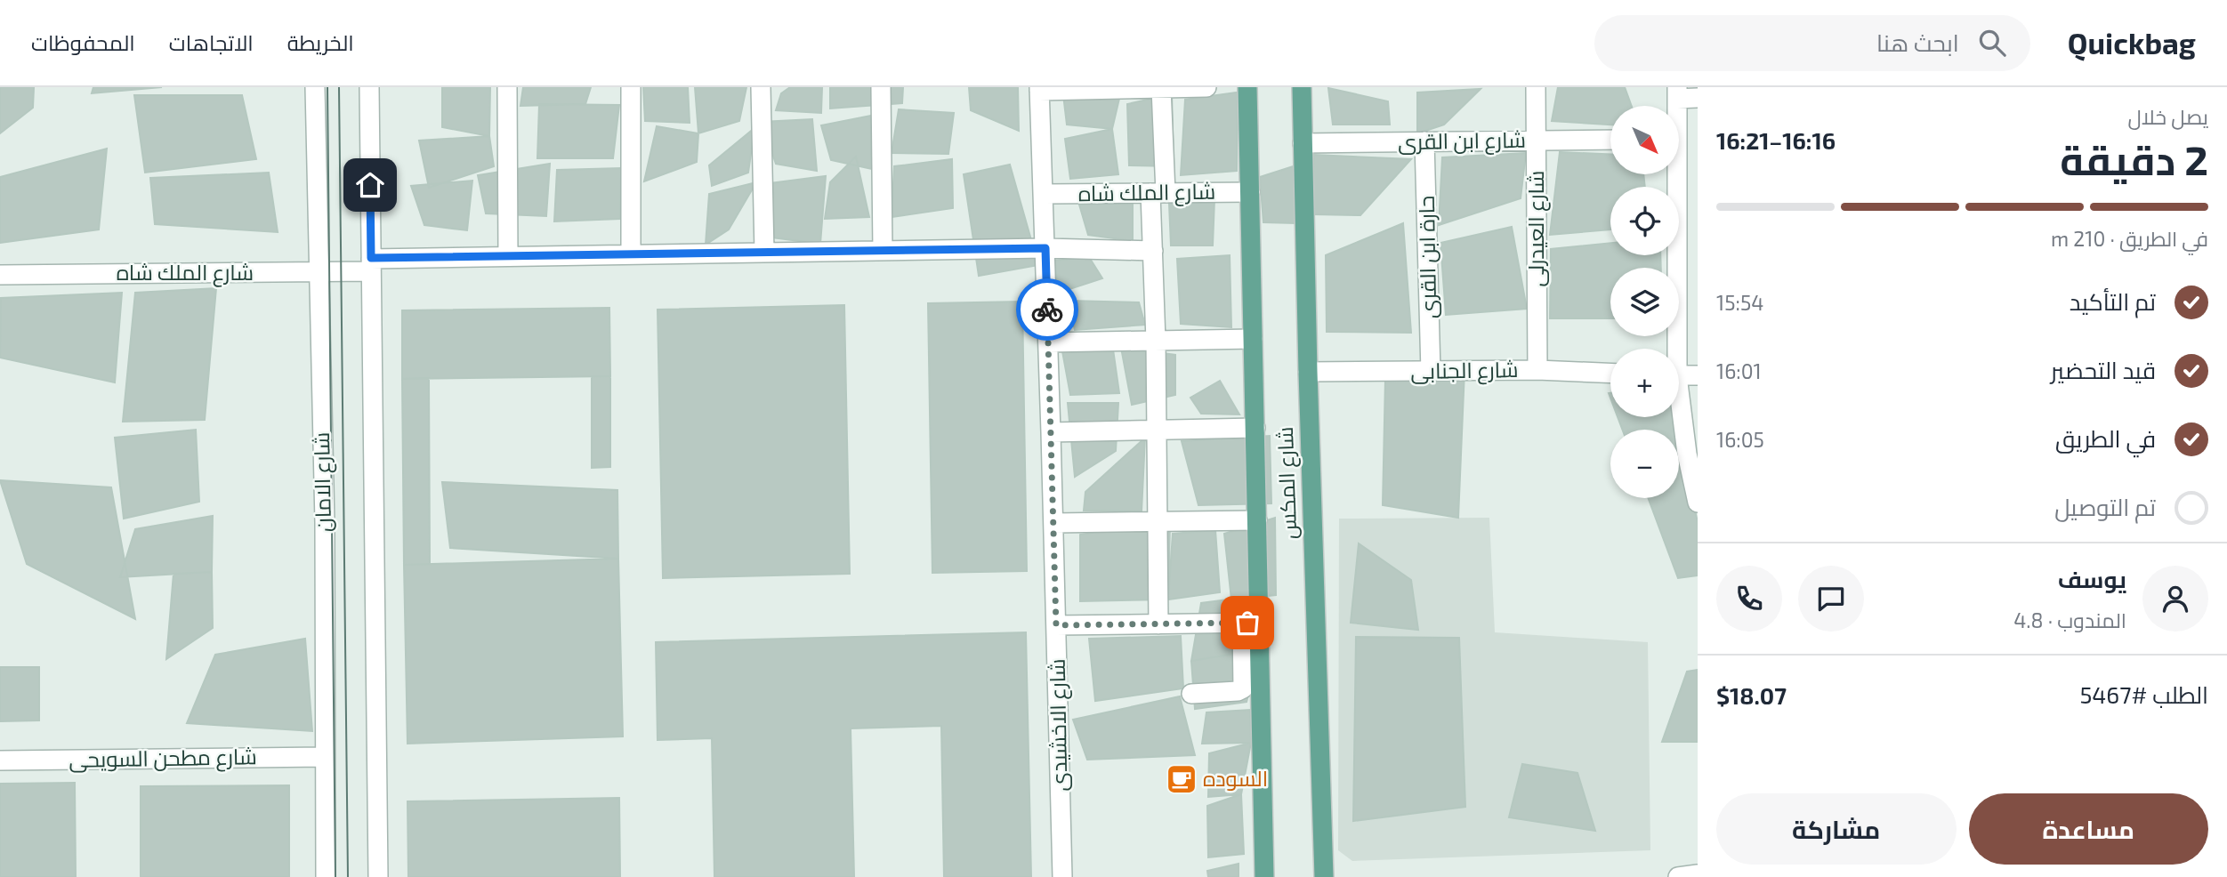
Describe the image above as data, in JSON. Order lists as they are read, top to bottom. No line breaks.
{"streets":{"main road":["شارع المكس"],"street":["شارع ابن القرى","شارع الملك شاه","شارع العيدرلى","حارة ابن القرى","شارع الجنابى","شارع الامان","شارع الاخشيدى","شارع مطحن السويحى"]},"crossings":[["شارع ابن القرى","شارع العيدرلى"],["شارع ابن القرى","حارة ابن القرى"],["شارع ابن القرى","شارع المكس"],["شارع الملك شاه","شارع الامان"],["شارع الملك شاه","شارع المكس"],["شارع الملك شاه","شارع الاخشيدى"],["شارع العيدرلى","شارع الجنابى"],["حارة ابن القرى","شارع الجنابى"],["شارع الجنابى","شارع المكس"],["شارع الامان","شارع مطحن السويحى"]],"places":{"cafe":["السوده"]},"north":"bottom right","page":{"header":"Quickbag","search":"ابحث هنا","nav":["الخريطة","الاتجاهات","المحفوظات"],"heading":["2 دقيقة","يصل خلال","16:16–16:21"],"panel":["يوسف","المندوب · 4.8","الطلب #5467","$18.07"],"map_buttons":["+","−"],"bar":"في الطريق · 210 m","list":[["تم التأكيد","15:54"],["قيد التحضير","16:01"],["في الطريق","16:05"],"تم التوصيل"],"buttons":["مساعدة","مشاركة"]}}
